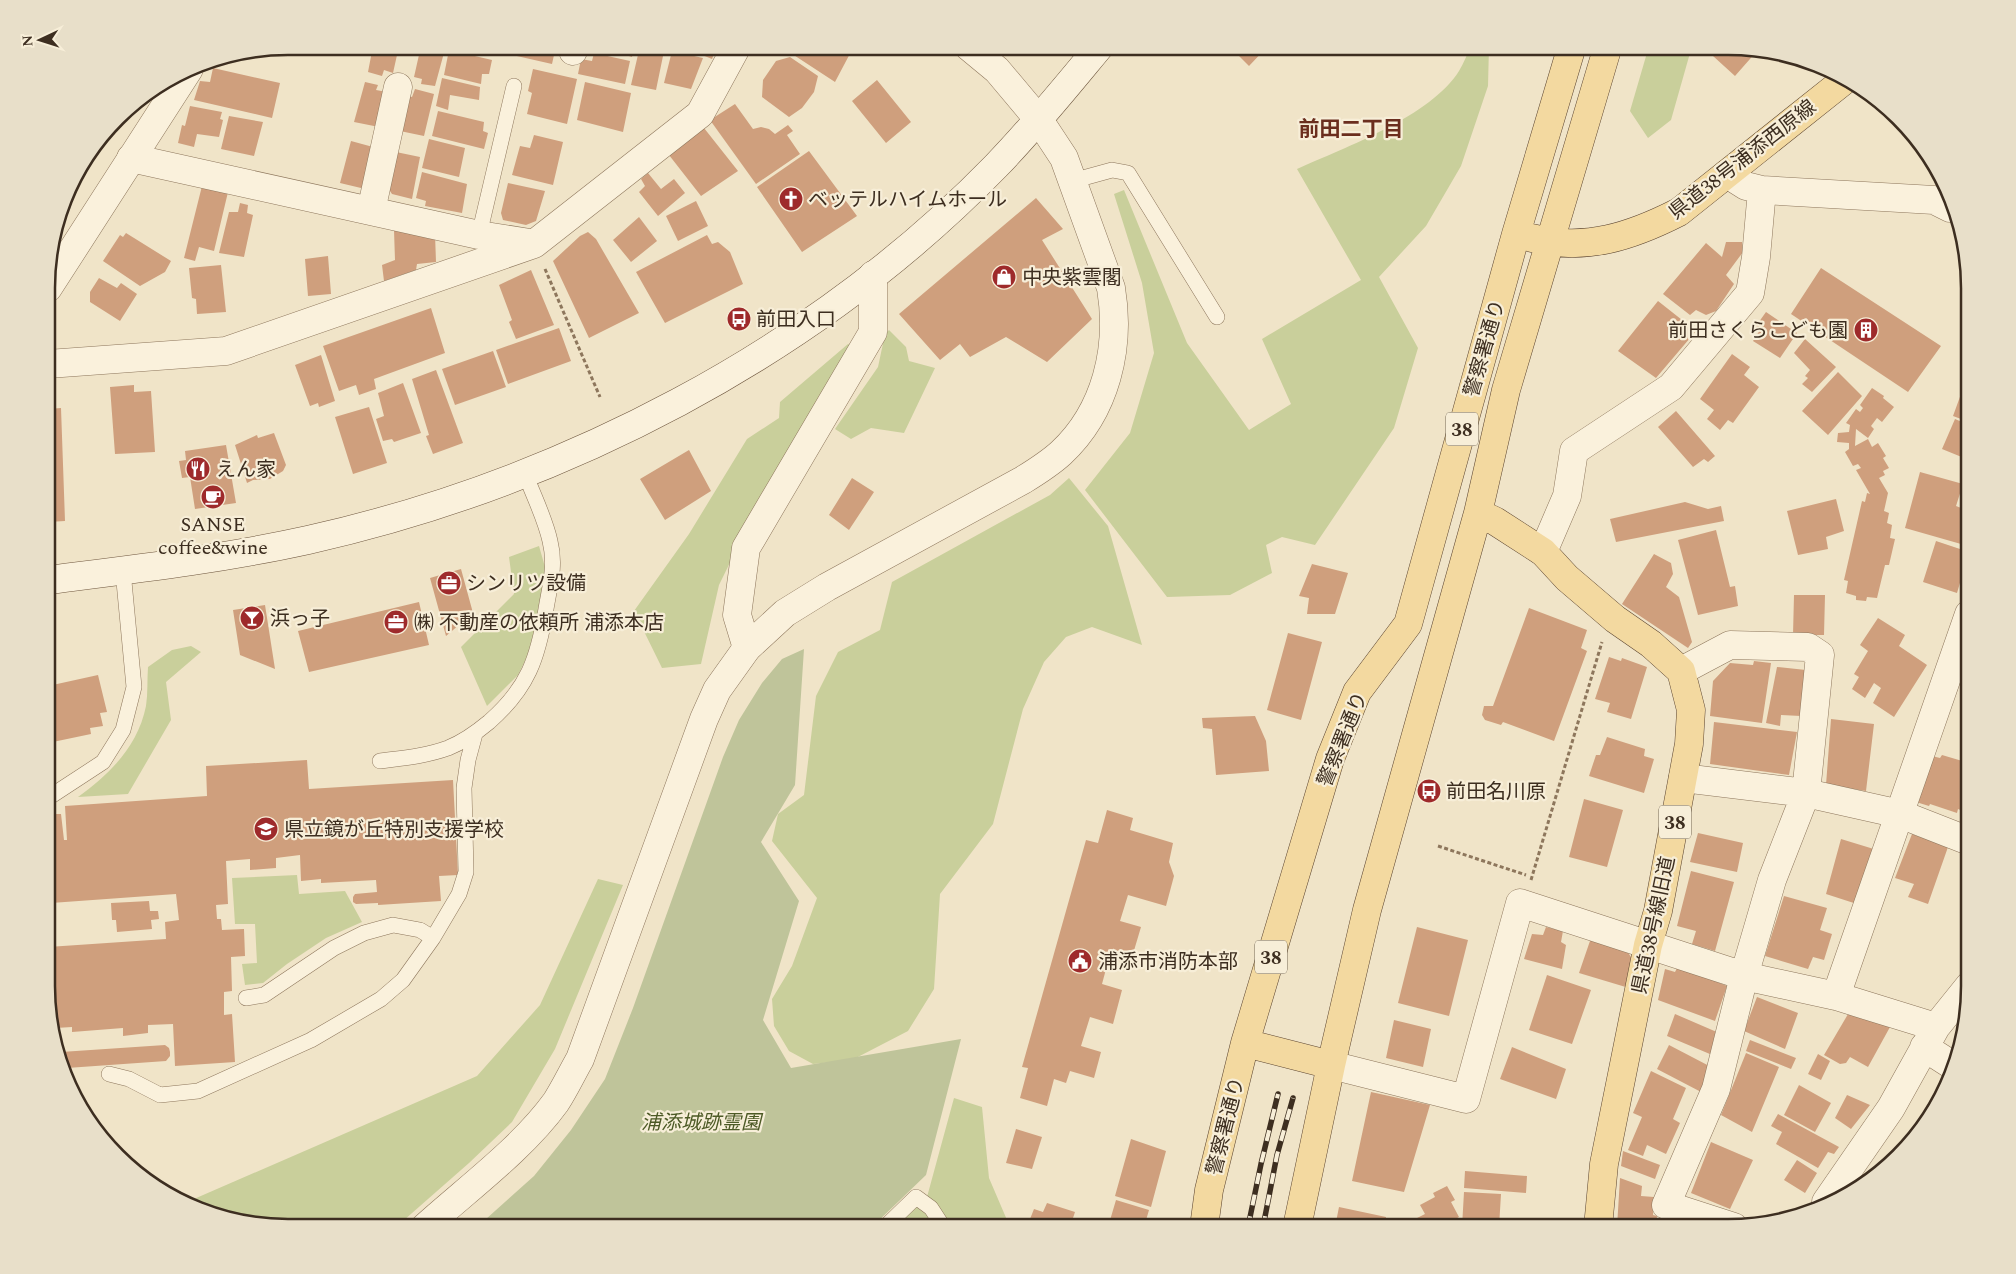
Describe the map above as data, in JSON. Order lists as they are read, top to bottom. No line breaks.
{"streets":{"main road":["県道38号浦添西原線","警察署通り","38","県道38号線旧道"]},"crossings":[["県道38号浦添西原線","警察署通り"],["県道38号浦添西原線","38"],["警察署通り","38"]],"districts":["前田二丁目"],"parks":["浦添城跡霊園"],"places":{"church":["ベッテルハイムホール"],"shop":["中央紫雲閣"],"bus stop":["前田入口","前田名川原"],"building":["前田さくらこども園"],"restaurant":["えん家"],"cafe":["SANSE coffee&wine"],"office":["シンリツ設備","㈱ 不動産の依頼所 浦添本店"],"bar":["浜っ子"],"school or university":["県立鏡が丘特別支援学校"],"public building":["浦添市消防本部"]},"north":"left"}
